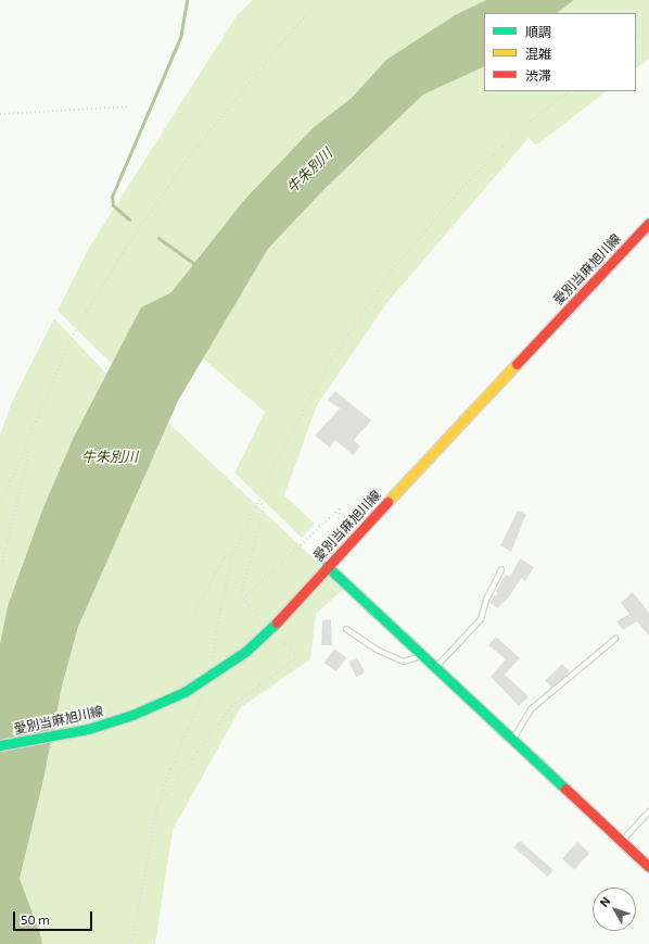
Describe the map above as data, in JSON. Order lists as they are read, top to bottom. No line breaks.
{"streets":{"main road":["愛別当麻旭川線"]},"water":["牛朱別川"],"legend":["順調","混雑","渋滞"],"scale_bar":"50 m","north":"top left"}
